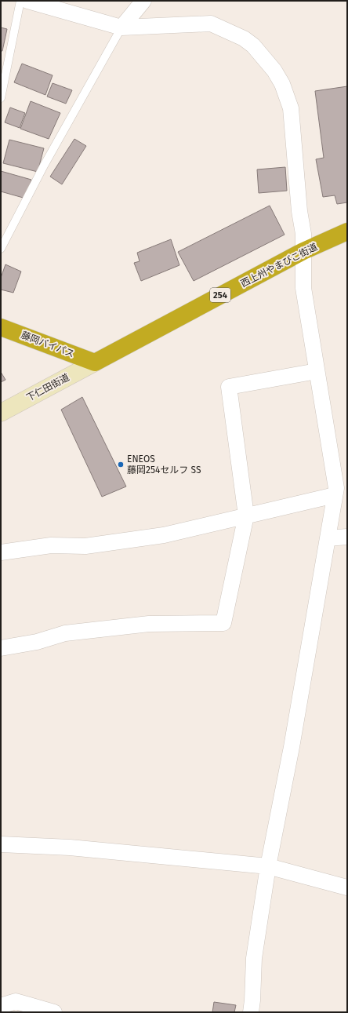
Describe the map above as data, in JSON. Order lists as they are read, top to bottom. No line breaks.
{"streets":{"highway":["西上州やまびこ街道","254","藤岡バイパス"],"street":["下仁田街道"]},"crossings":[["西上州やまびこ街道","藤岡バイパス"],["西上州やまびこ街道","下仁田街道"],["藤岡バイパス","下仁田街道"]],"places":["ENEOS 藤岡254セルフ SS"]}
